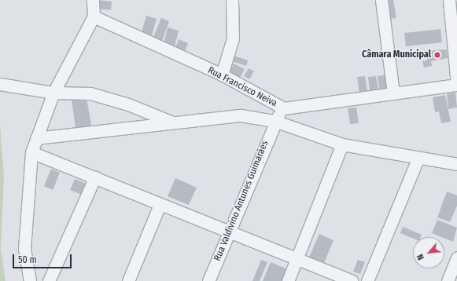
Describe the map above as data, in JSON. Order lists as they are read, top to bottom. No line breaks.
{"streets":{"street":["Rua Francisco Neiva","Rua Valdivino Antunes Guimarães"]},"crossings":[["Rua Francisco Neiva","Rua Valdivino Antunes Guimarães"]],"places":["Câmara Municipal"],"scale_bar":"50 m","north":"bottom left"}
